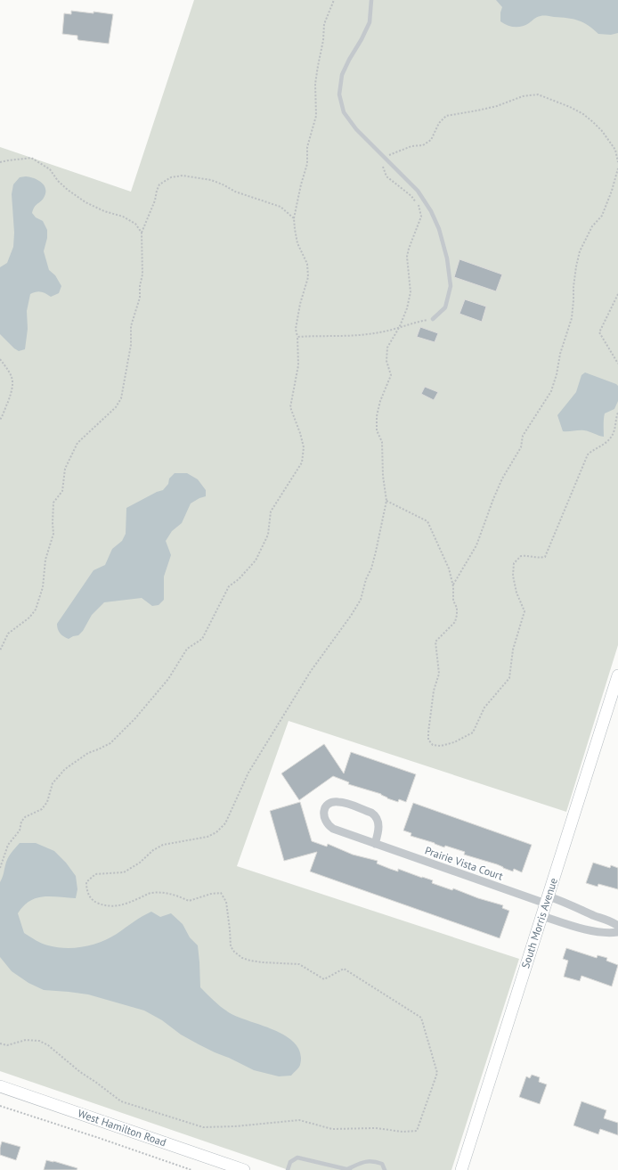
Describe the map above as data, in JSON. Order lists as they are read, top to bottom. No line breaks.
{"streets":{"street":["Prairie Vista Court","South Morris Avenue","West Hamilton Road"]},"crossings":[["Prairie Vista Court","South Morris Avenue"]]}
